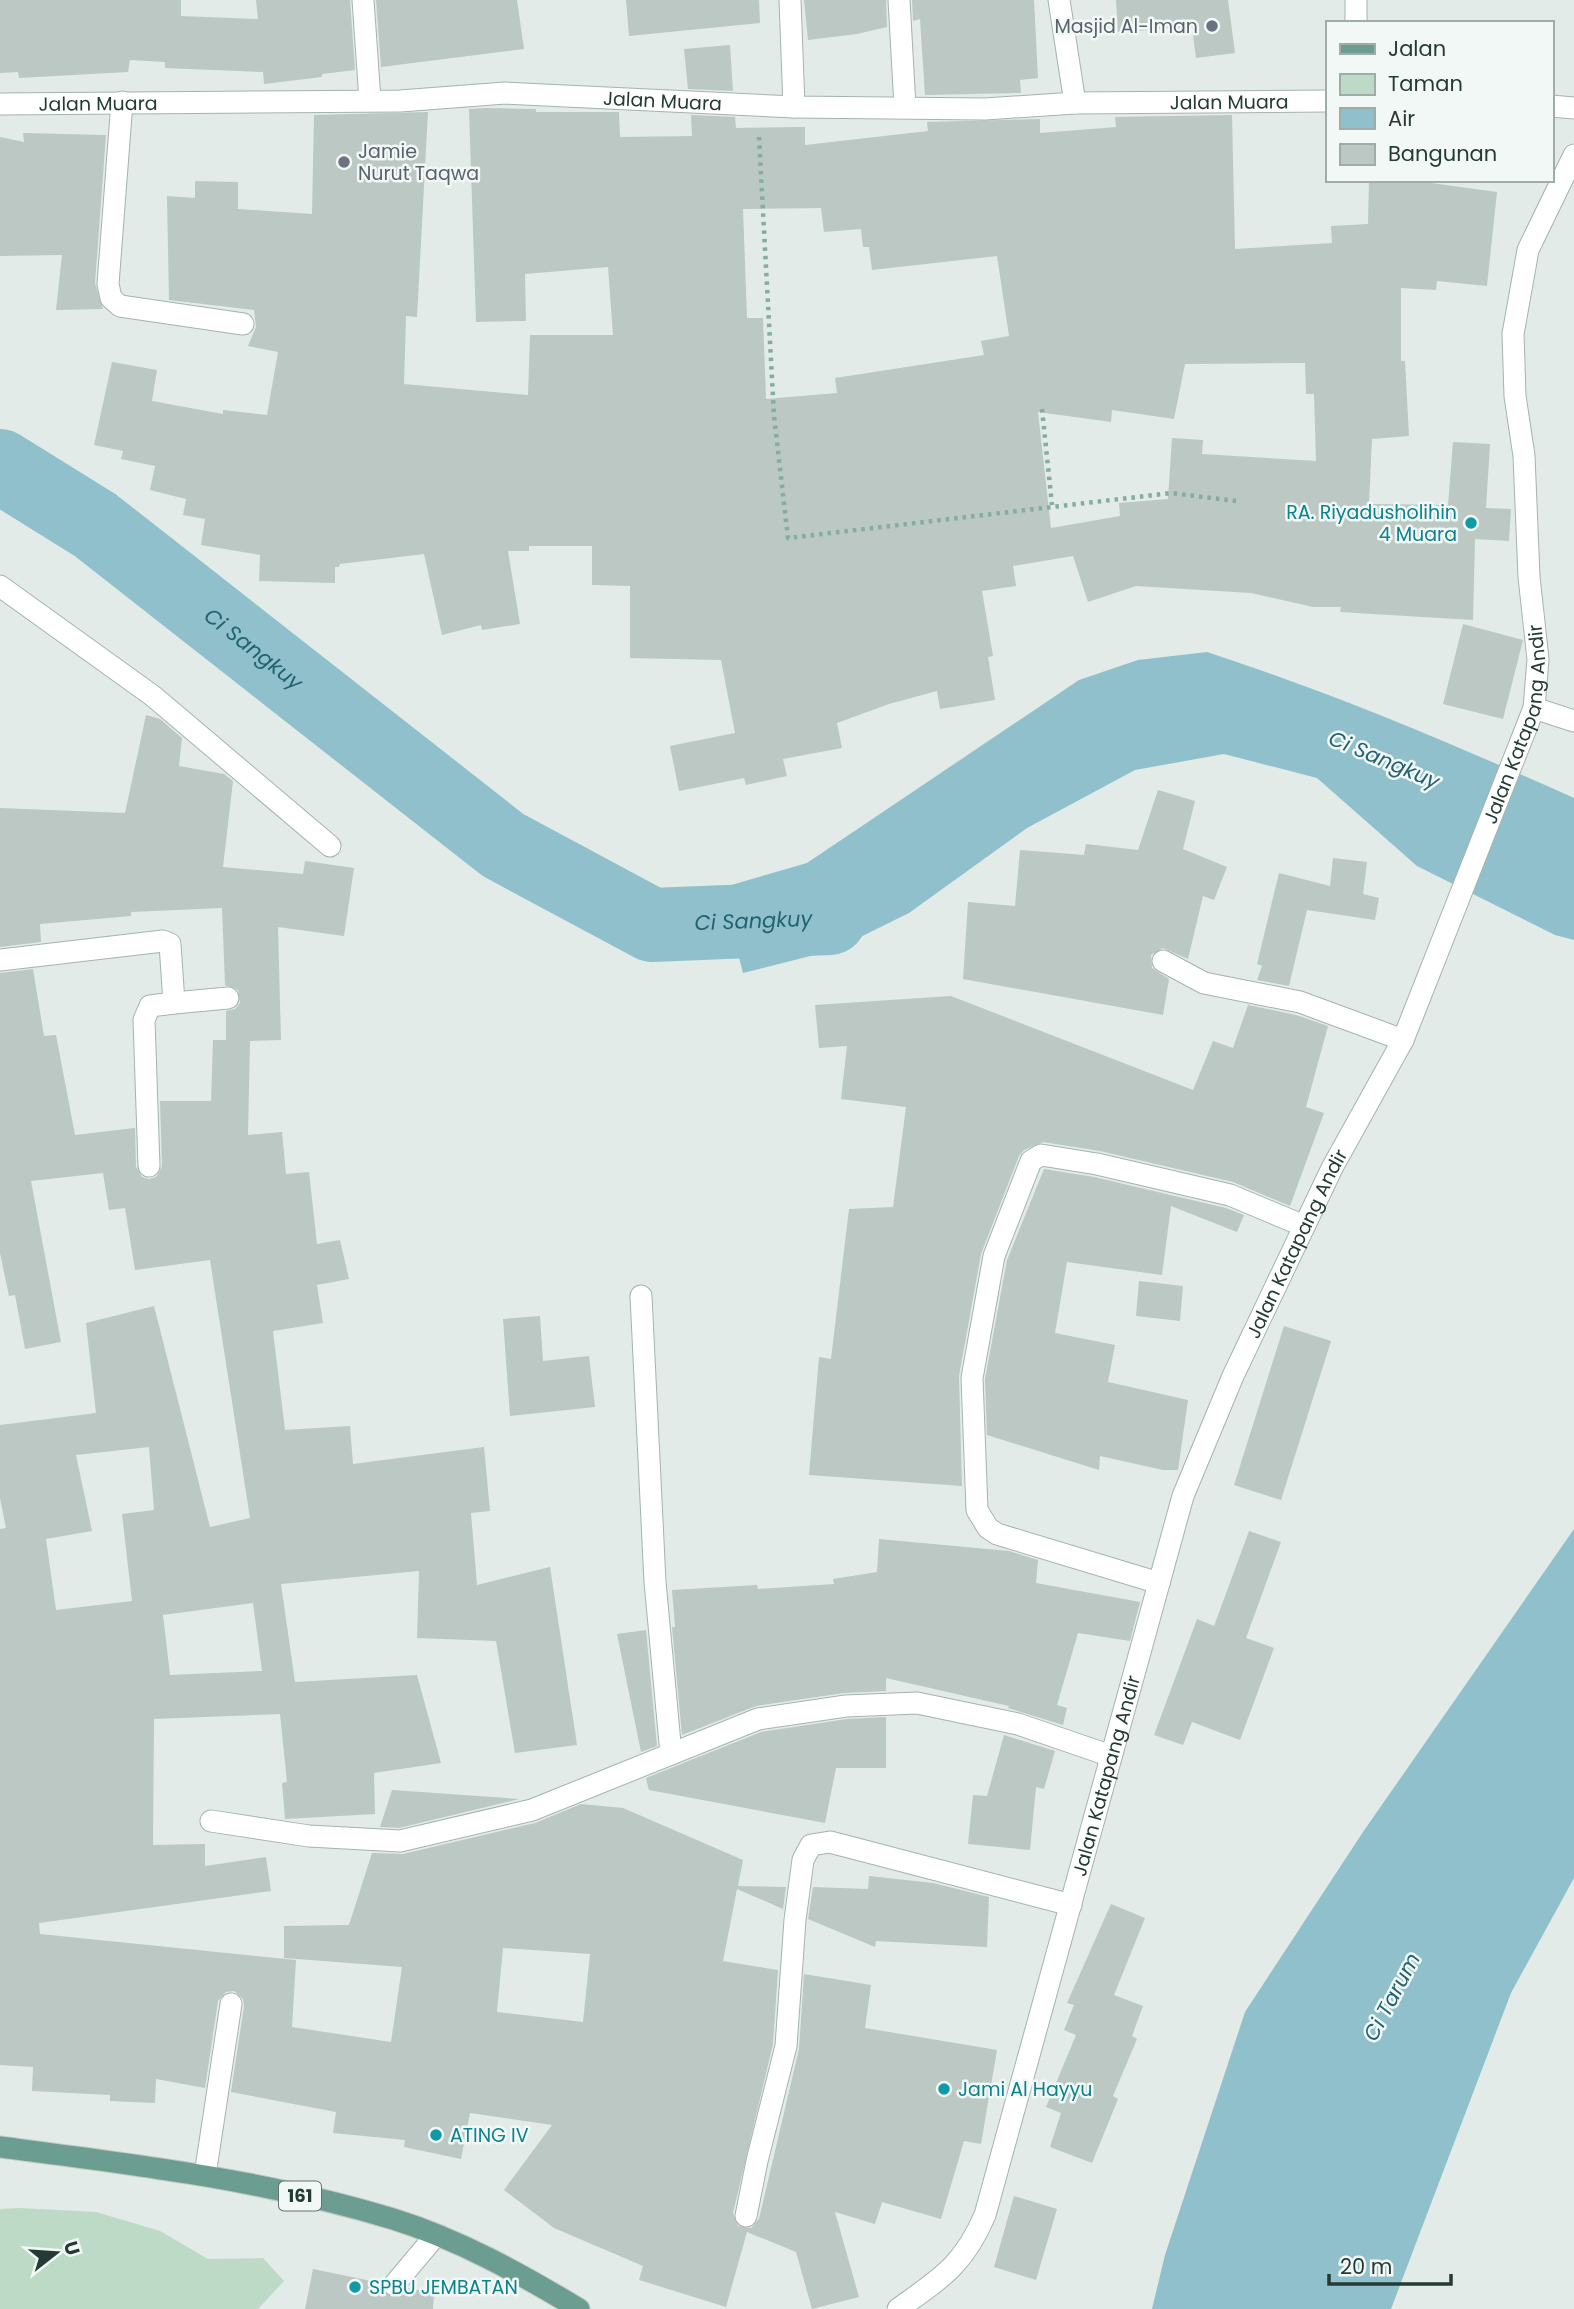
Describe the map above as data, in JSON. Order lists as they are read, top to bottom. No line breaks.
{"streets":{"main road":["161"],"street":["Jalan Muara","Jalan Katapang Andir"]},"water":["Ci Sangkuy","Ci Tarum"],"places":["Masjid Al-Iman","Jamie Nurut Taqwa","RA. Riyadusholihin 4 Muara","Jami Al Hayyu","ATING IV","SPBU JEMBATAN"],"legend":["Jalan","Taman","Air","Bangunan"],"scale_bar":"20 m","north":"right"}
